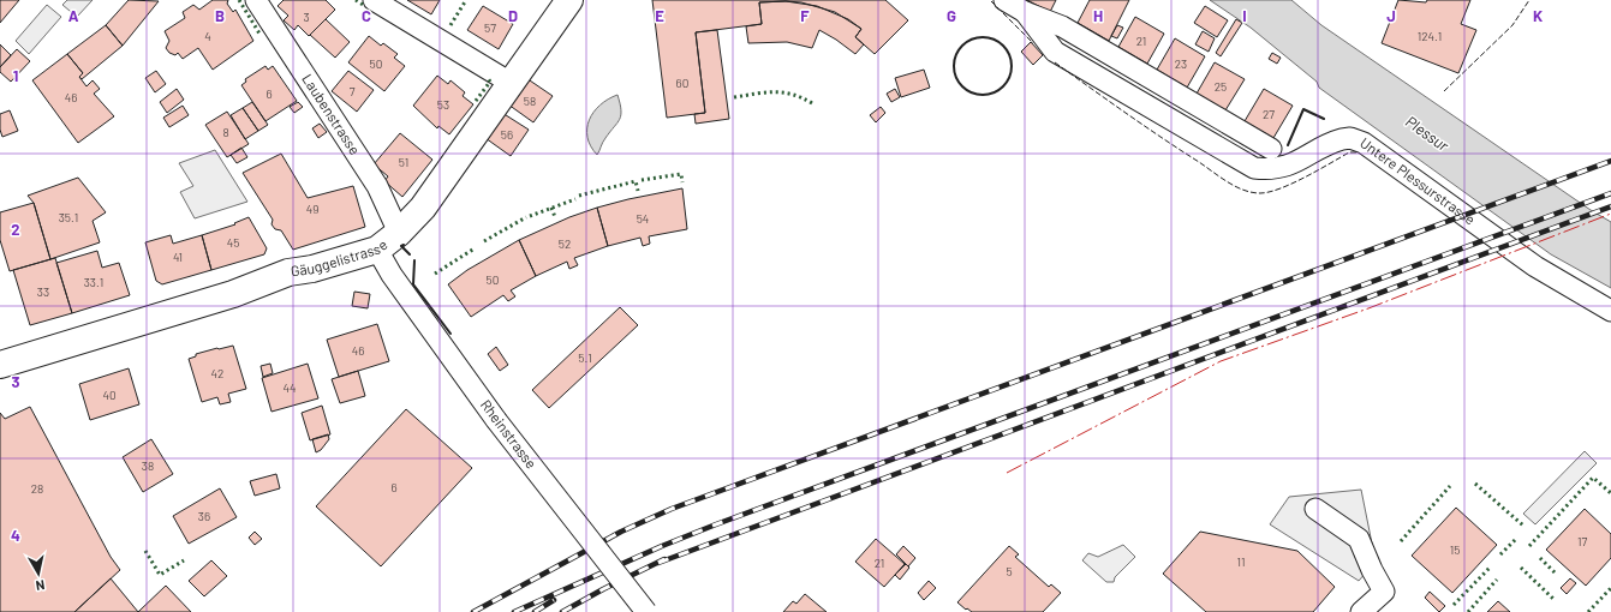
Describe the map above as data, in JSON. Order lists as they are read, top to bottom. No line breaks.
{"streets":{"street":["Laubenstrasse","Untere Plessurstrasse","Gäuggelistrasse","Rheinstrasse"]},"crossings":[["Laubenstrasse","Gäuggelistrasse"],["Gäuggelistrasse","Rheinstrasse"]],"water":["Plessur"],"house_numbers":["3","57","4","124.1","21","50","23","60","25","7","6","46","58","53","27","8","56","51","49","35.1","54","45","52","41","50","33.1","33","46","5.1","42","44","40","38","6","28","36","17","15","11","21","5"],"north":"bottom","grid":{"columns":["A","B","C","D","E","F","G","H","I","J","K"],"rows":["1","2","3","4"]}}
